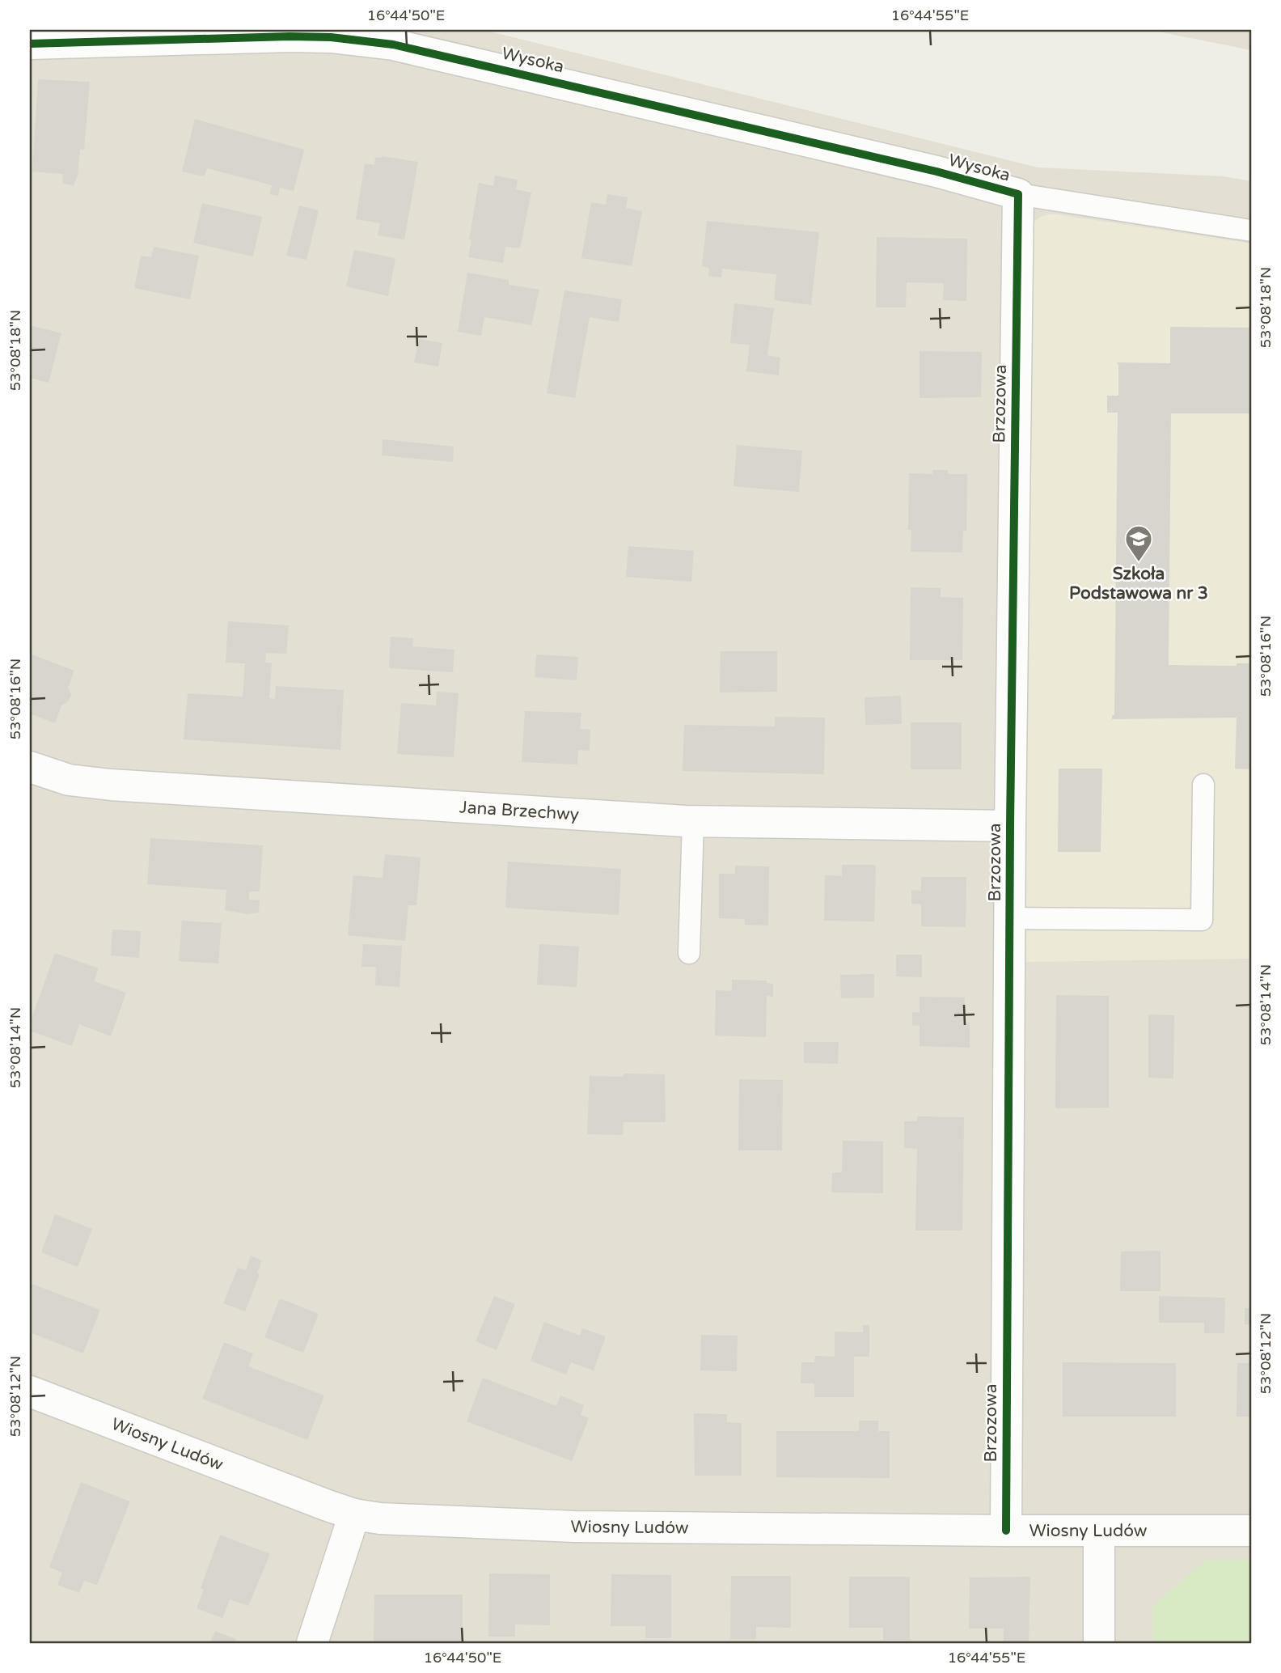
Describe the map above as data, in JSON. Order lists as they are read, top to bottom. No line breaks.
{"streets":{"street":["Wysoka","Brzozowa","Jana Brzechwy","Wiosny Ludów"]},"crossings":[["Wysoka","Brzozowa"],["Brzozowa","Jana Brzechwy"],["Brzozowa","Wiosny Ludów"]],"places":{"school or university":["Szkoła Podstawowa nr 3"]},"coordinates":["16°44'50\"E","16°44'55\"E","53°08'18\"N","53°08'16\"N","53°08'14\"N","53°08'12\"N"]}
